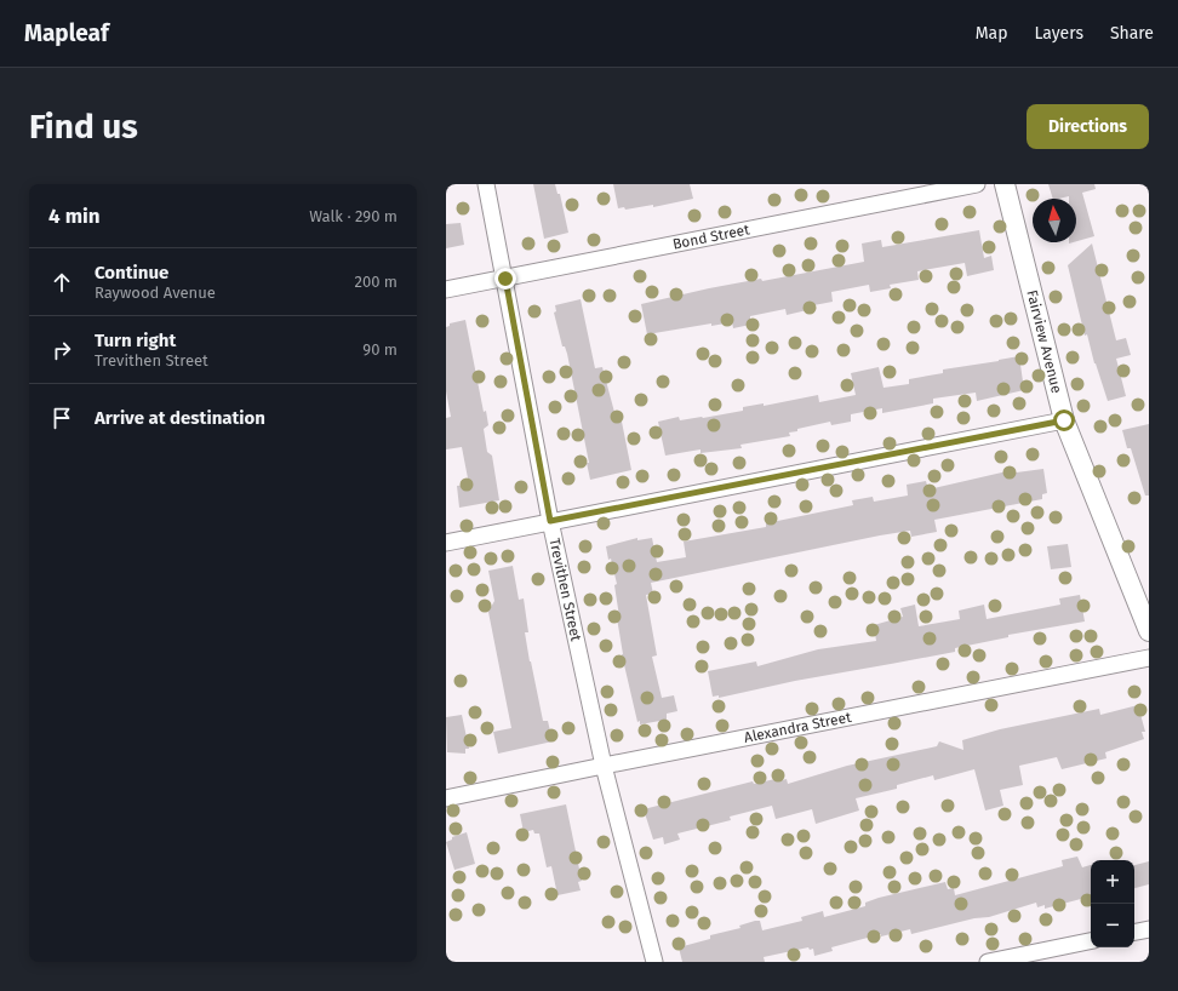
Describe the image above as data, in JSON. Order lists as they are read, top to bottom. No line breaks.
{"streets":{"street":["Bond Street","Fairview Avenue","Trevithen Street","Alexandra Street"]},"crossings":[["Bond Street","Trevithen Street"],["Trevithen Street","Alexandra Street"]],"north":"top","page":{"header":"Mapleaf","nav":["Map","Layers","Share"],"buttons":"Directions","title":"Find us","heading":["4 min","Walk · 290 m"],"list":[["Continue","Raywood Avenue","200 m"],["Turn right","Trevithen Street","90 m"],"Arrive at destination"],"map_buttons":["+","−"]}}
